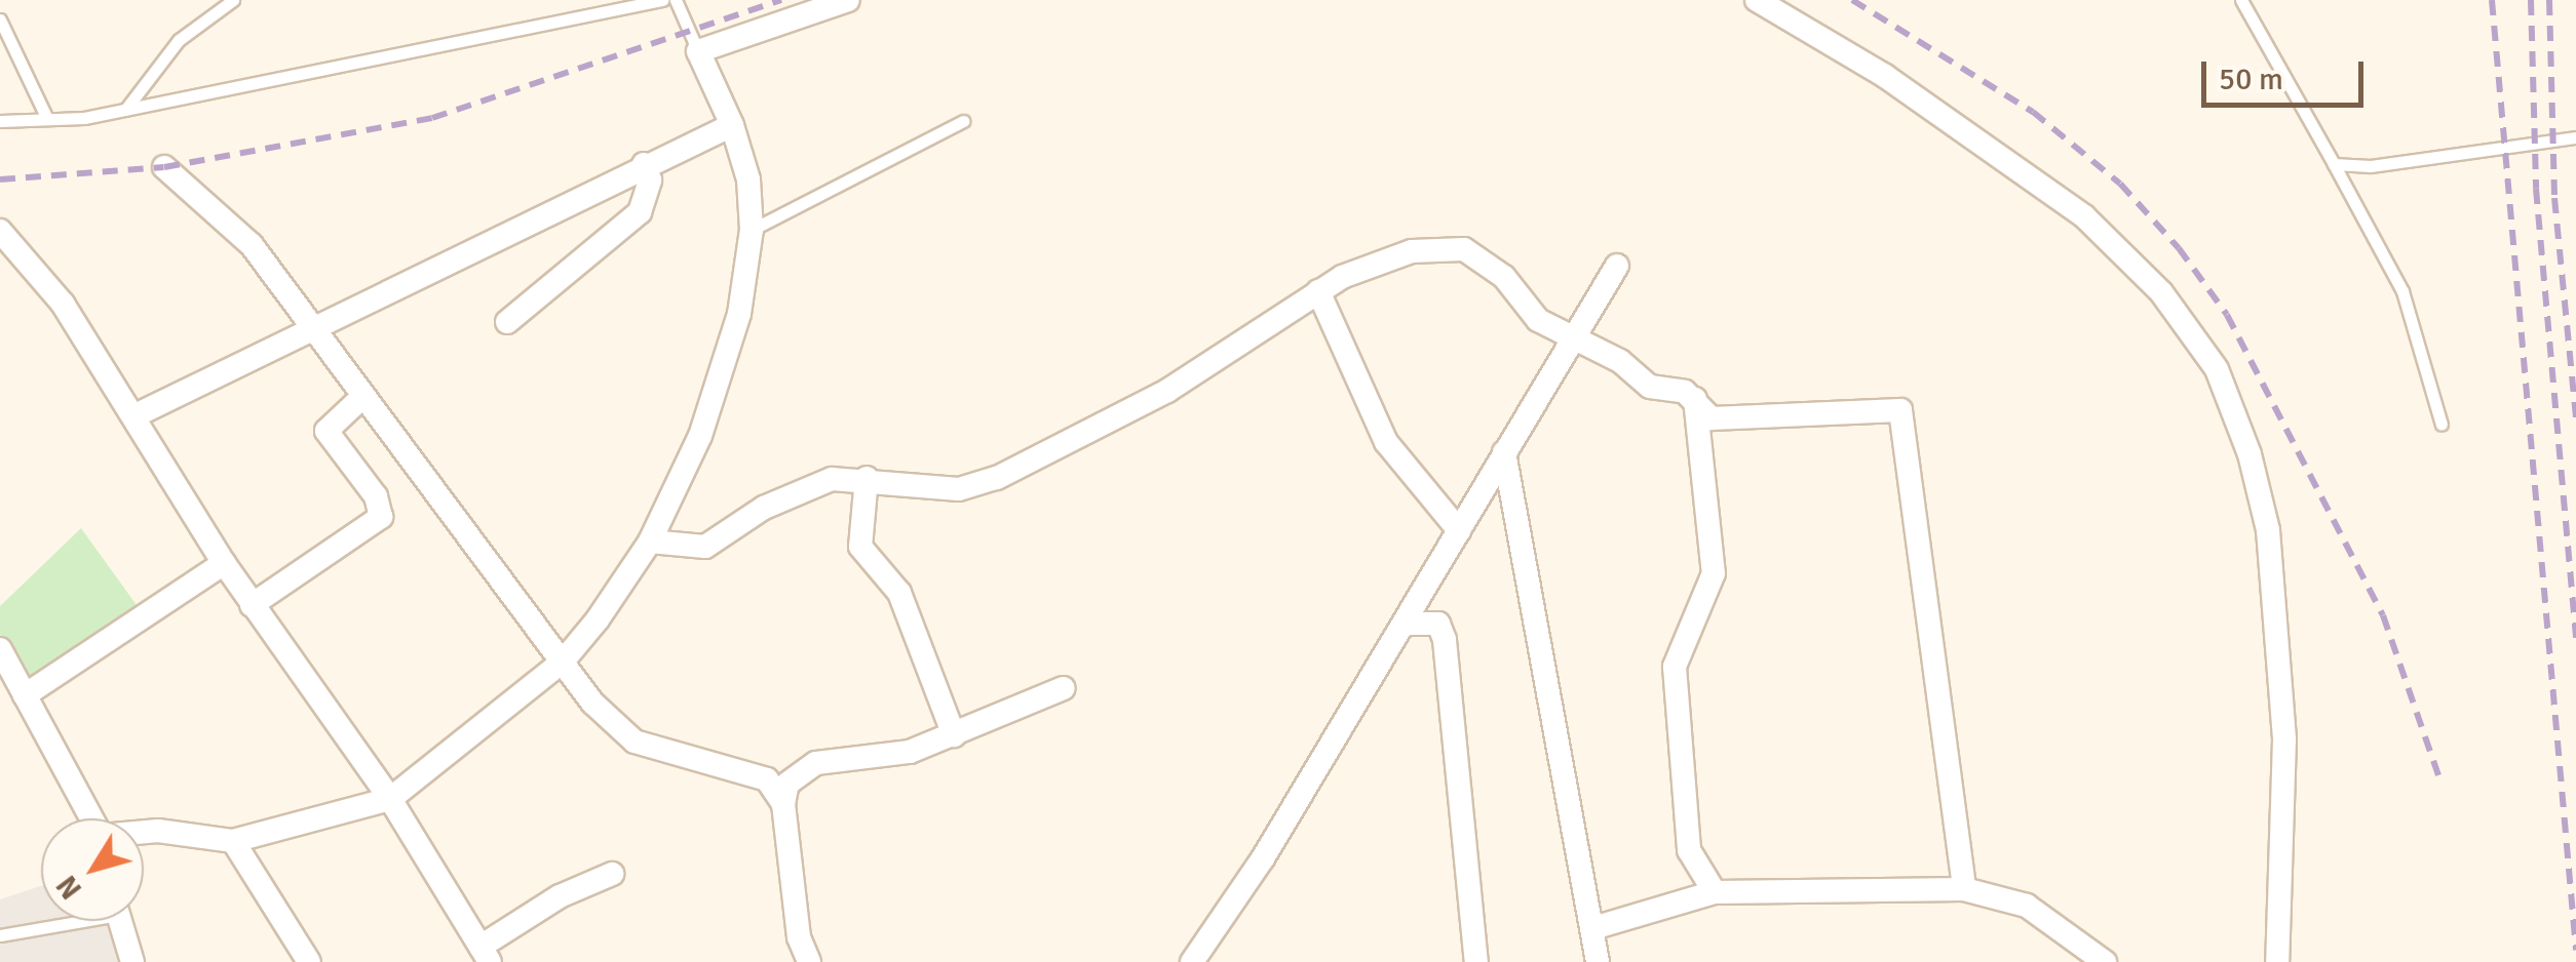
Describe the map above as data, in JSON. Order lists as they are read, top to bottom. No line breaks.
{"scale_bar":"50 m","north":"bottom left"}
